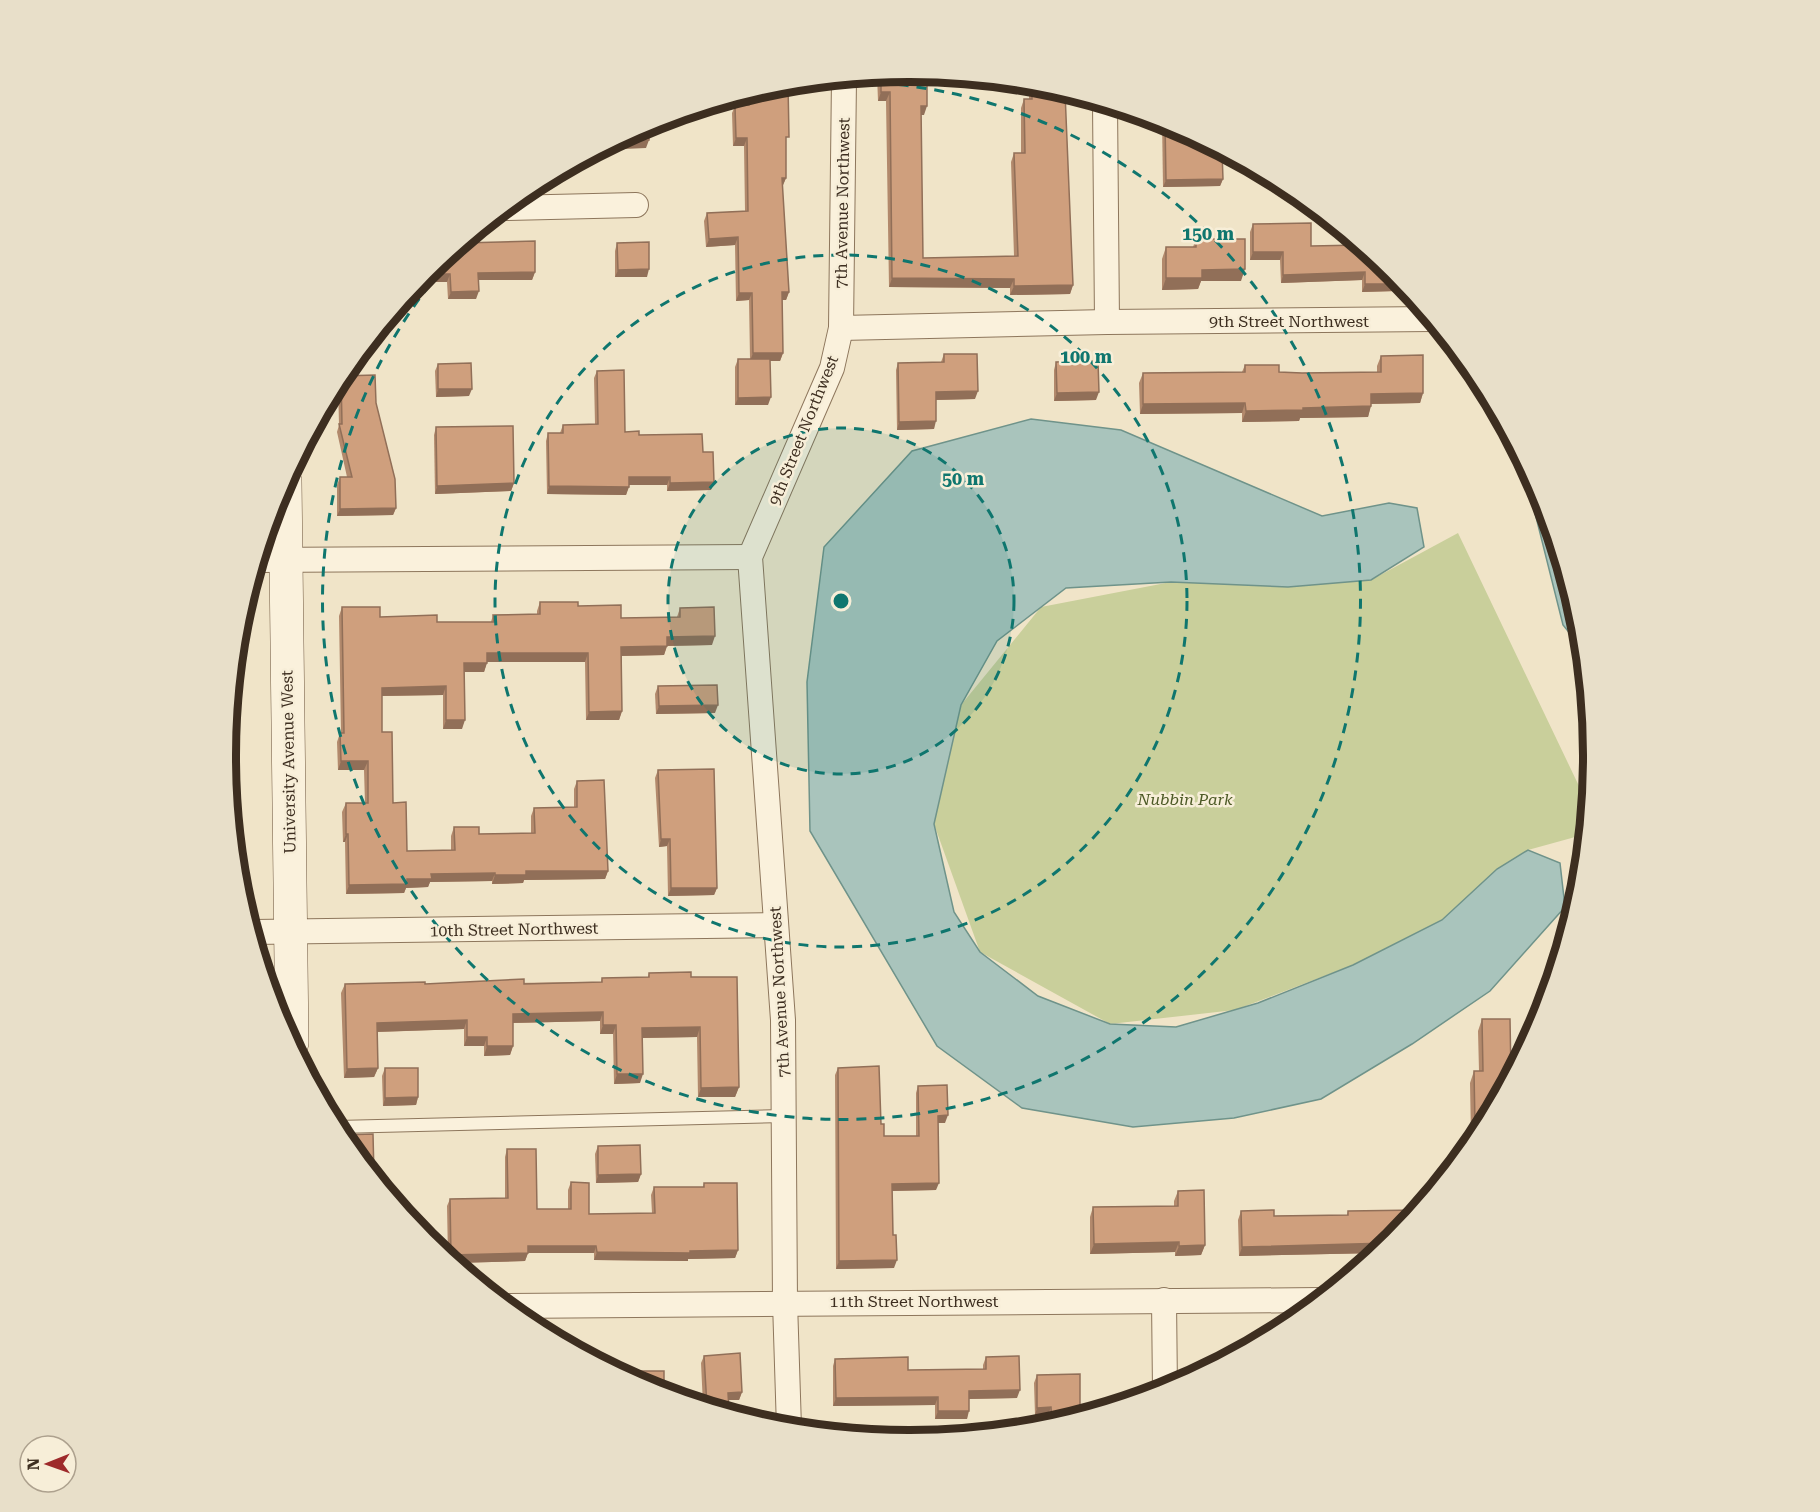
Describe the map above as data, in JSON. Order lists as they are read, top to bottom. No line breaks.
{"streets":{"street":["7th Avenue Northwest","9th Street Northwest","University Avenue West","10th Street Northwest","11th Street Northwest"]},"crossings":[["7th Avenue Northwest","9th Street Northwest"],["7th Avenue Northwest","10th Street Northwest"],["7th Avenue Northwest","11th Street Northwest"],["University Avenue West","10th Street Northwest"]],"parks":["Nubbin Park"],"north":"left","rings":["150 m","100 m","50 m"]}
